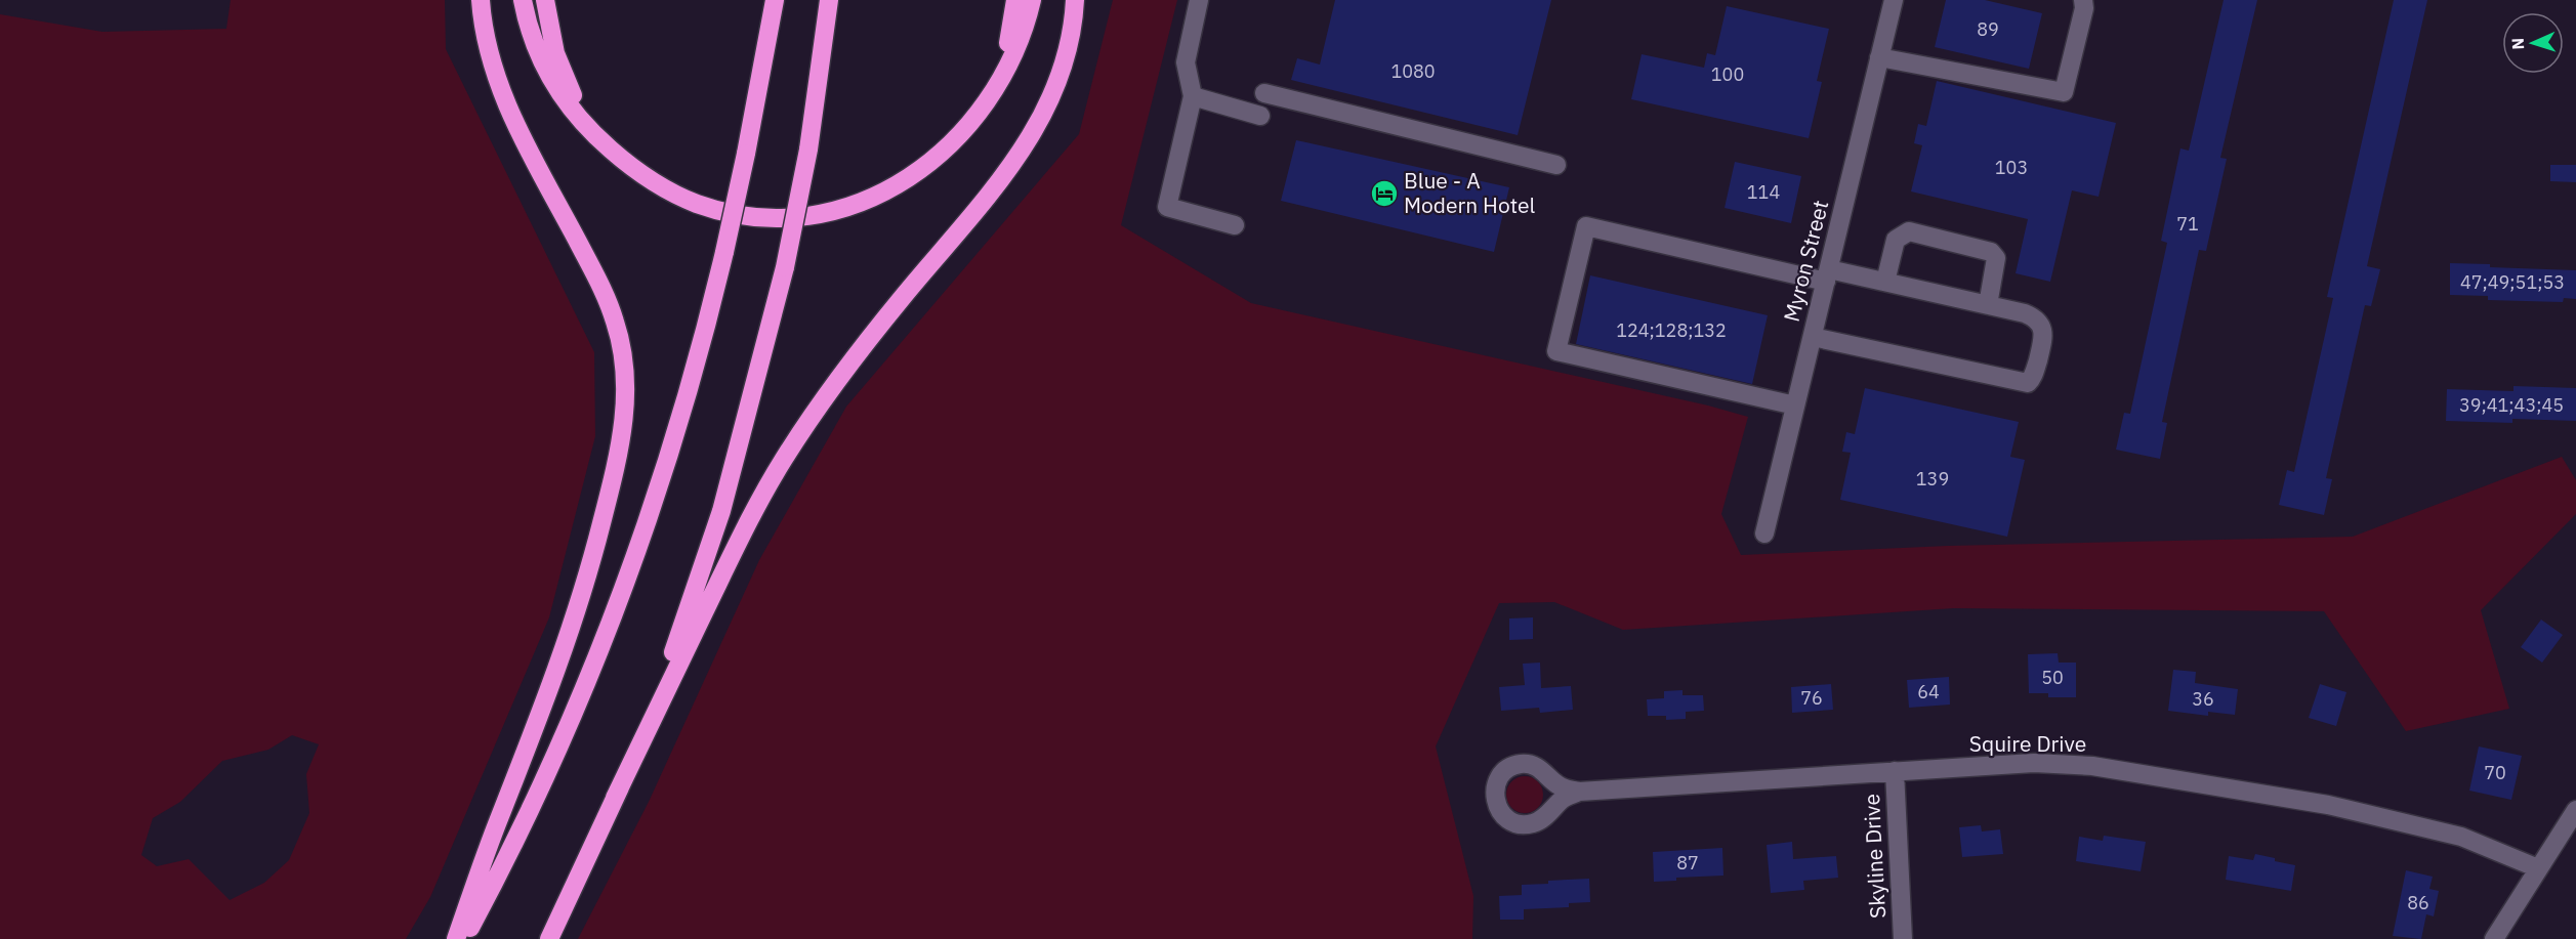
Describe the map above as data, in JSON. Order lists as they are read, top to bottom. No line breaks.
{"streets":{"street":["Myron Street","Squire Drive","Skyline Drive"]},"crossings":[["Squire Drive","Skyline Drive"]],"places":{"hotel":["Blue - A Modern Hotel"]},"house_numbers":["89","1080","100","103","114","71","47;49;51;53","124;128;132","39;41;43;45","139","50","64","76","36","70","87","86"],"north":"left"}
